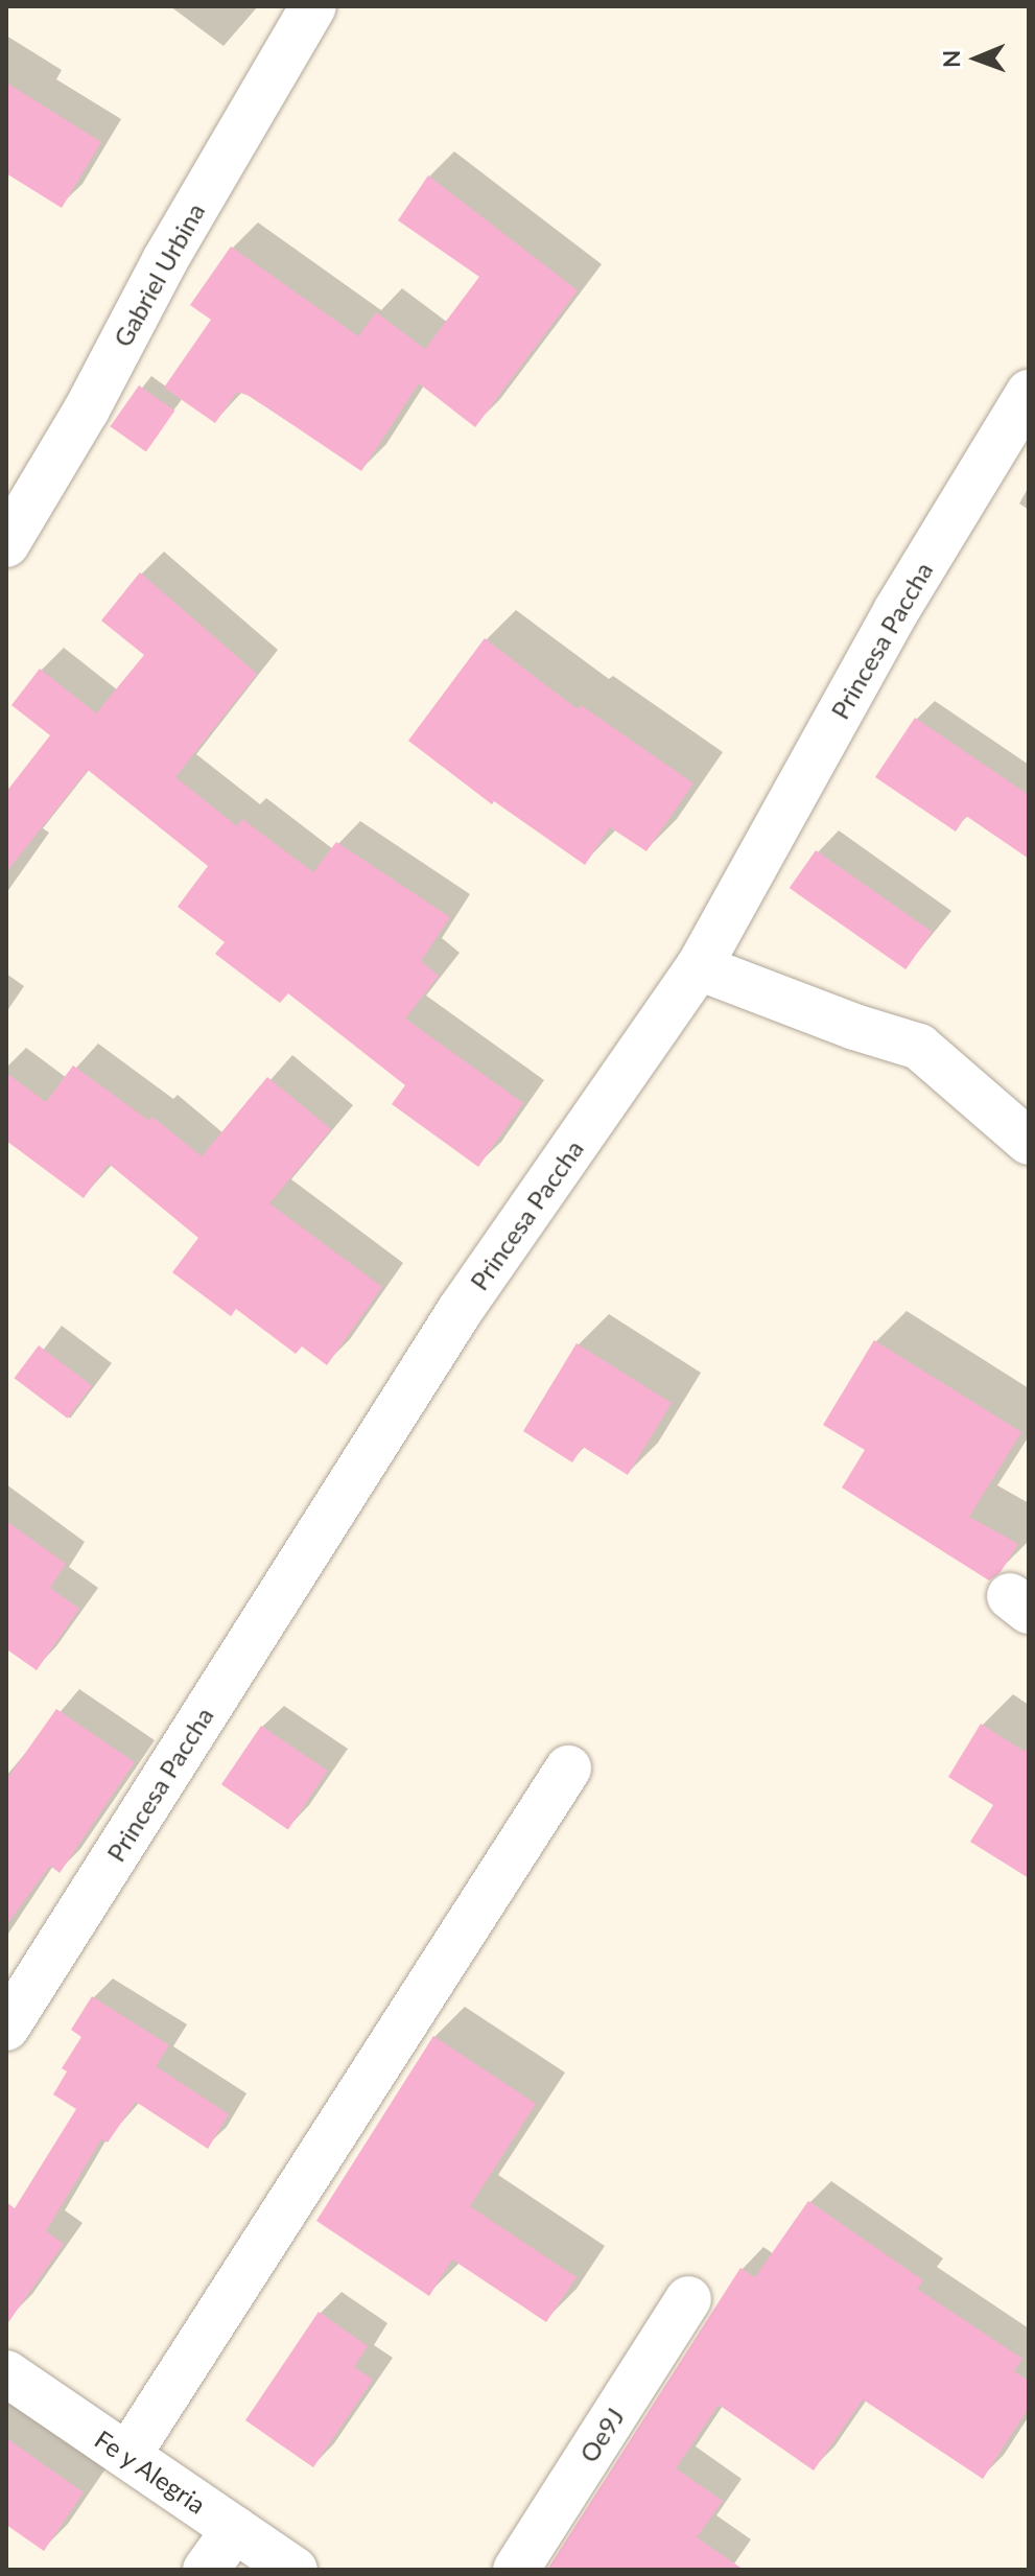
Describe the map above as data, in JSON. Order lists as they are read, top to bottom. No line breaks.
{"streets":{"street":["Gabriel Urbina","Princesa Paccha","Oe9J","Fe y Alegria"]},"north":"left"}
